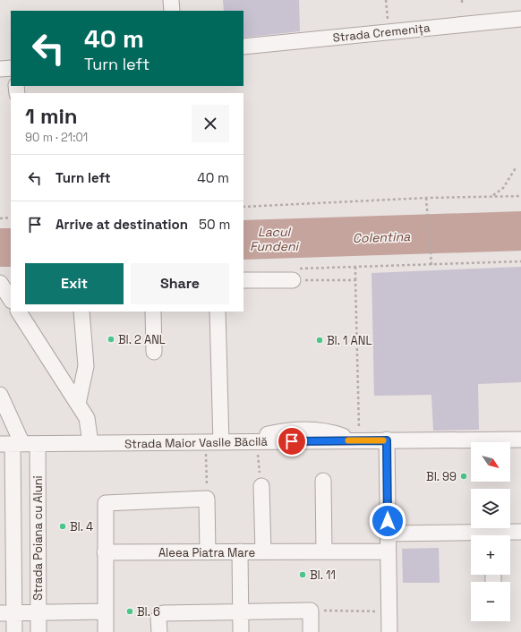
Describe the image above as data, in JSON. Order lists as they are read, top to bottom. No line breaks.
{"streets":{"street":["Strada Cremenița","Strada Maior Vasile Băcilă","Strada Poiana cu Aluni","Aleea Piatra Mare"]},"crossings":[["Strada Maior Vasile Băcilă","Strada Poiana cu Aluni"]],"water":["Lacul Fundeni","Colentina"],"places":["Bl. 2 ANL","Bl. 1 ANL","Bl. 99","Bl. 4","Bl. 11","Bl. 6"],"north":"bottom right","page":{"turn":["40 m","Turn left"],"heading":["1 min","90 m · 21:01"],"list":[{"name":"Turn left","value":"40 m"},{"name":"Arrive at destination","value":"50 m"}],"buttons":["Exit","Share"],"map_buttons":["+","−"]}}
